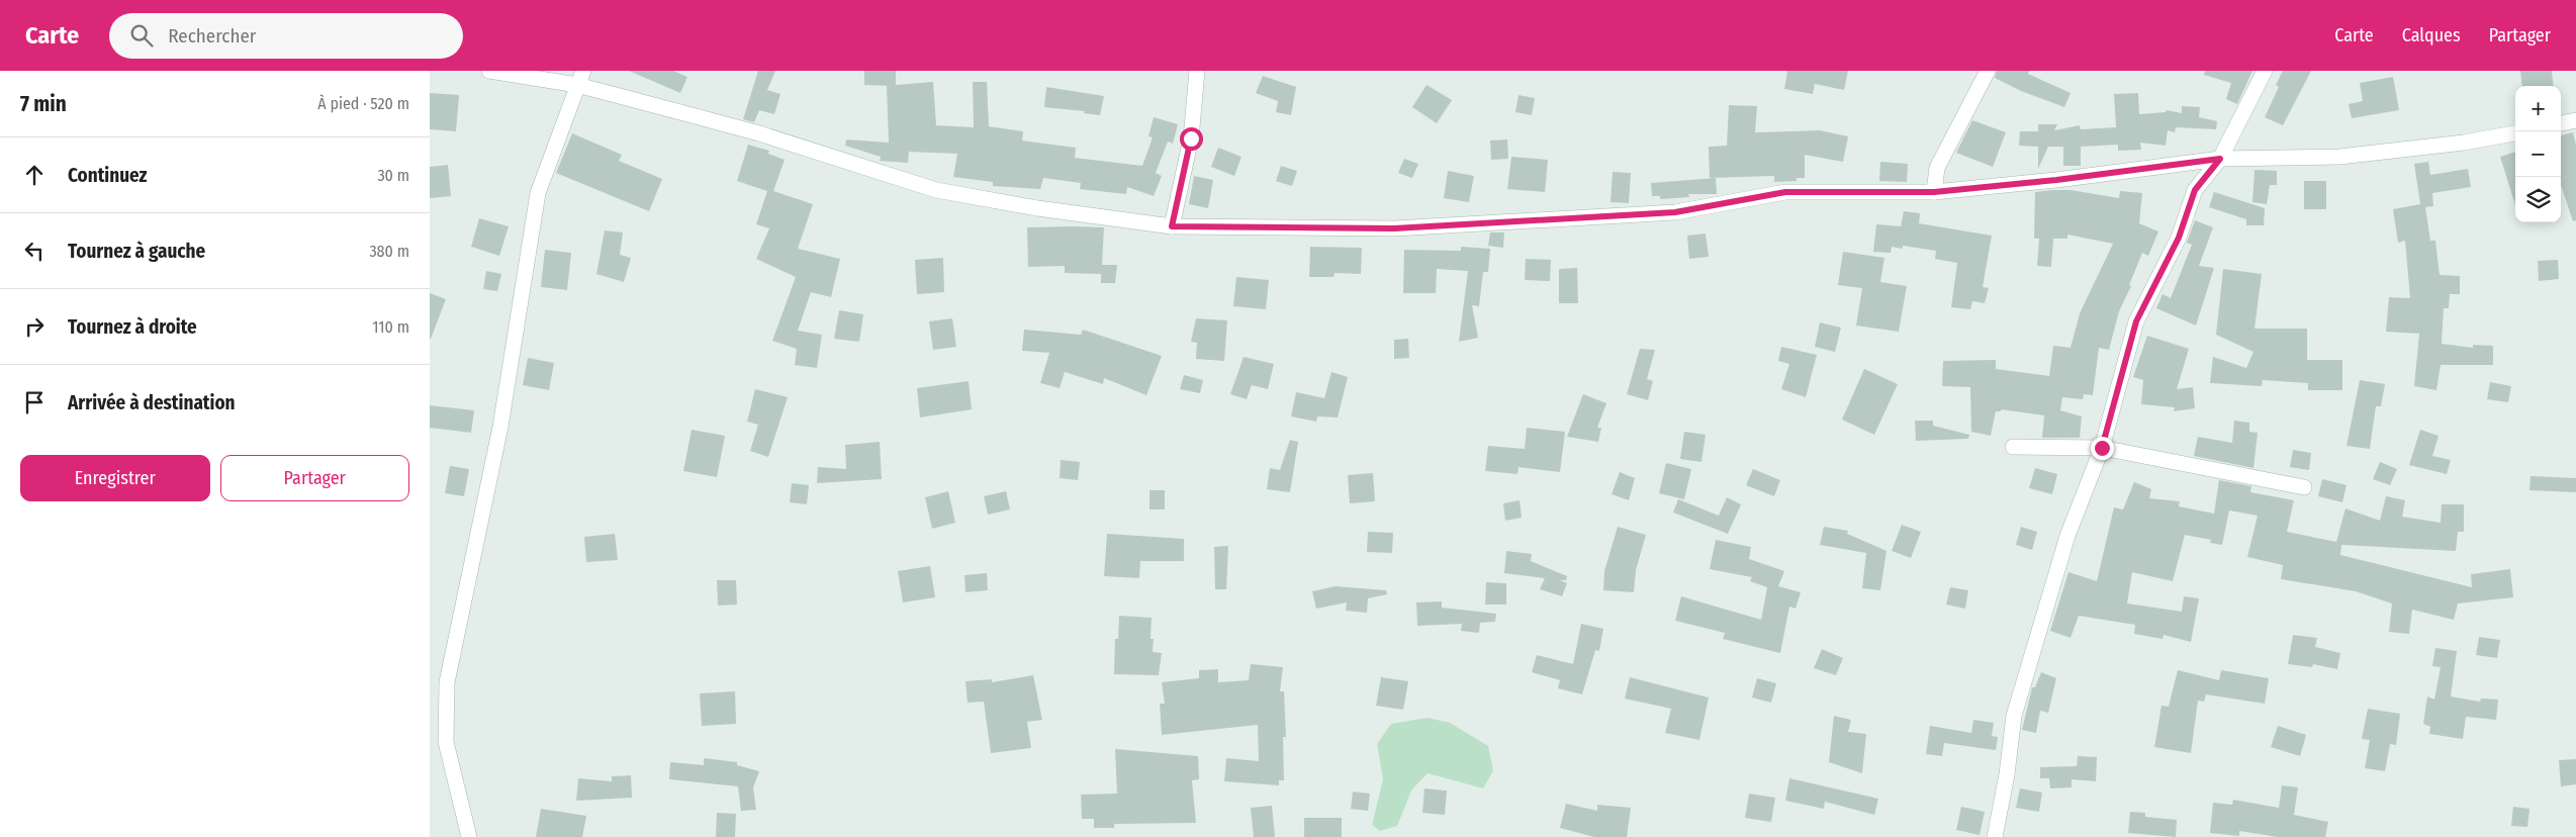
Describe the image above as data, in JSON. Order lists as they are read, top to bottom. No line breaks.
{"page":{"header":"Carte","search":"Rechercher","nav":["Carte","Calques","Partager"],"heading":["7 min","À pied · 520 m"],"map_buttons":["+","−"],"list":[["Continuez","30 m"],["Tournez à gauche","380 m"],["Tournez à droite","110 m"],"Arrivée à destination"],"buttons":["Enregistrer","Partager"]}}
